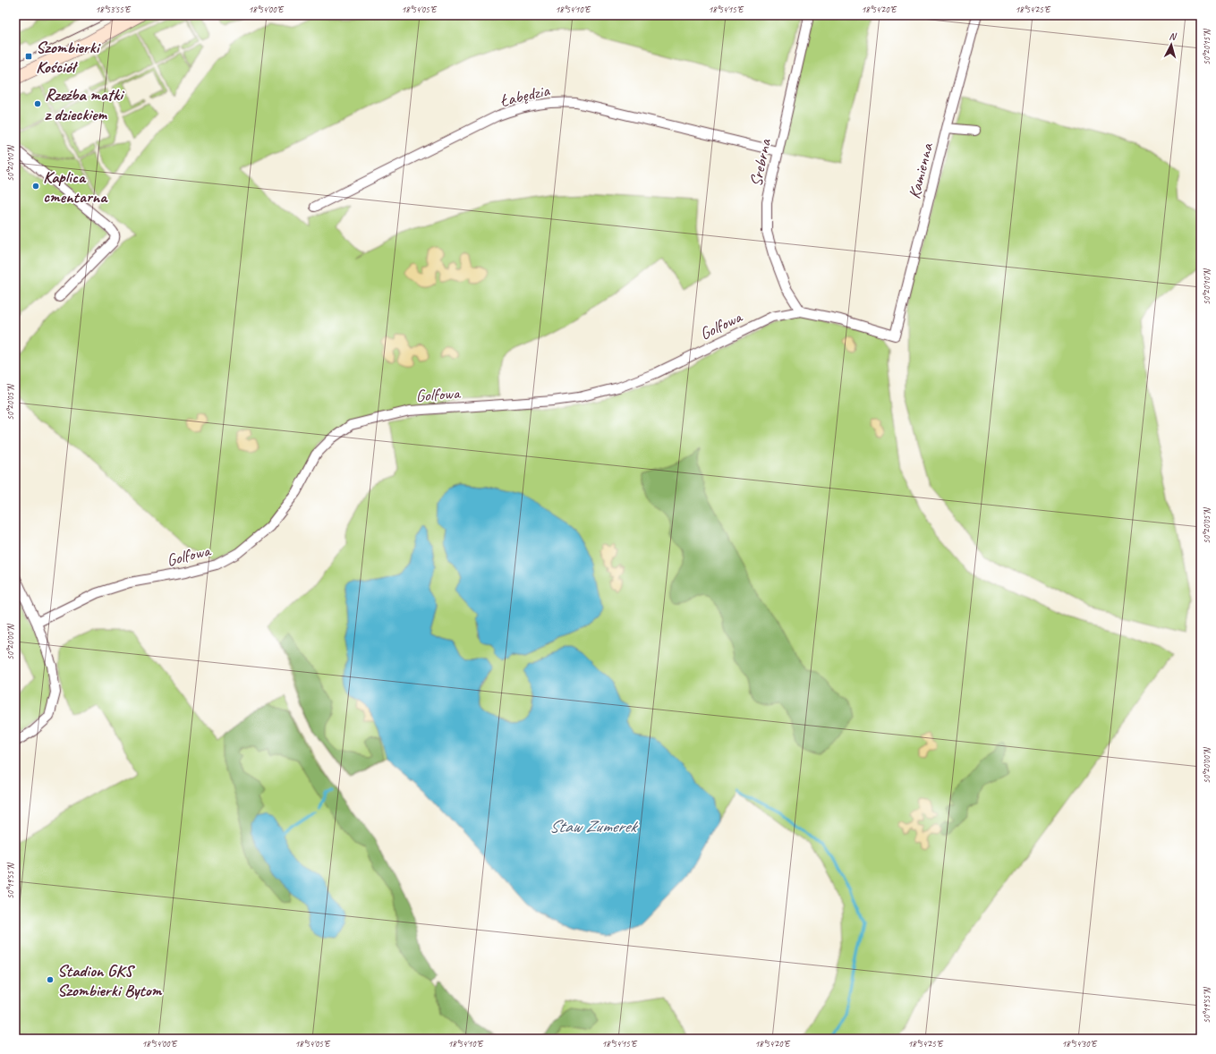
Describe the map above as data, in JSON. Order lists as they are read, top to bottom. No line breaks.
{"streets":{"street":["Łabędzia","Srebrna","Kamienna","Golfowa"]},"crossings":[["Łabędzia","Srebrna"],["Srebrna","Golfowa"],["Kamienna","Golfowa"]],"water":["Staw Zumerek"],"places":{"transit":["Szombierki Kościół"],"other":["Rzeźba matki z dzieckiem","Kaplica cmentarna","Stadion GKS Szombierki Bytom"]},"north":"top","coordinates":["18°53'55\"E","18°54'00\"E","18°54'05\"E","18°54'10\"E","18°54'15\"E","18°54'20\"E","18°54'25\"E","50°20'15\"N","50°20'10\"N","50°20'05\"N","50°20'00\"N","50°19'55\"N","18°54'30\"E"]}
